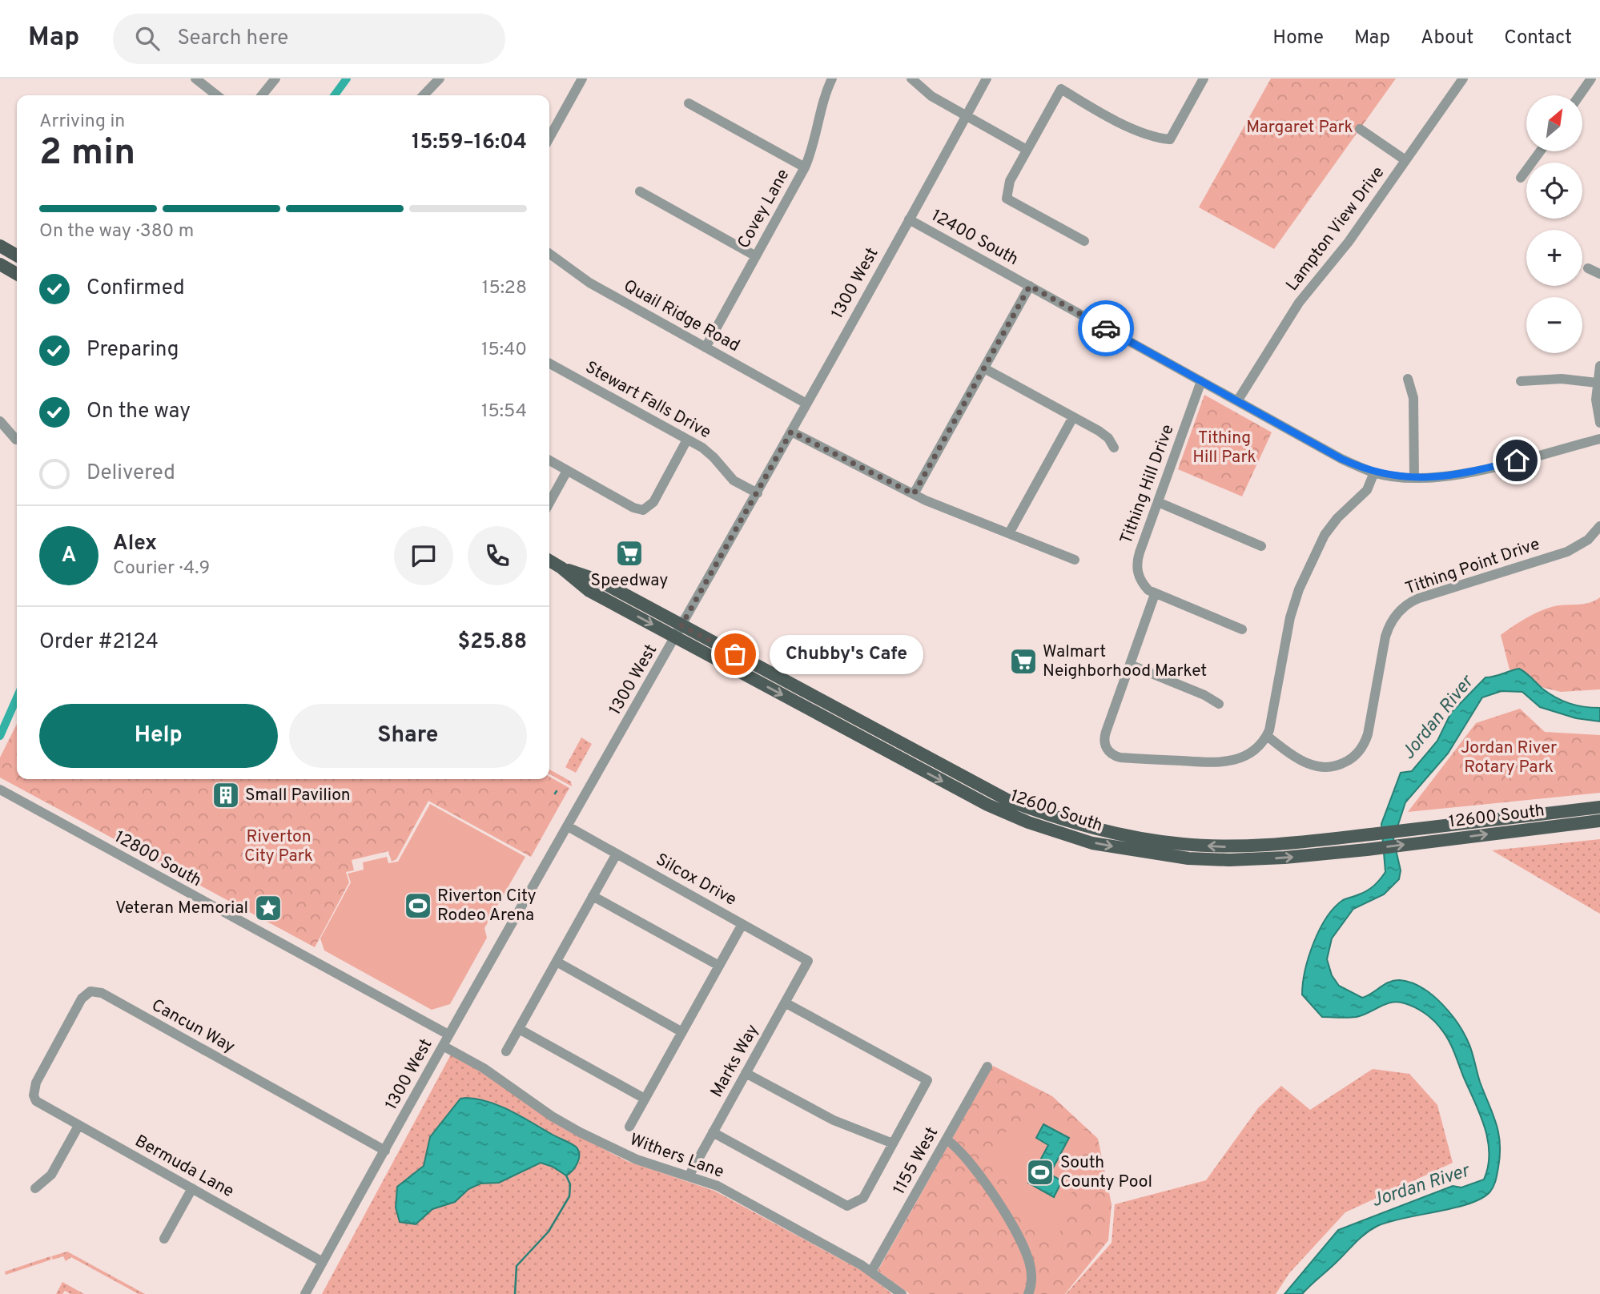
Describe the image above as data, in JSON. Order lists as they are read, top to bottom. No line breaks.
{"streets":{"main road":["12600 South"],"street":["Covey Lane","Lampton View Drive","12400 South","1300 West","Quail Ridge Road","Stewart Falls Drive","Tithing Hill Drive","Tithing Point Drive","12800 South","Silcox Drive","Cancun Way","Marks Way","Withers Lane","1155 West","Bermuda Lane"]},"crossings":[["Covey Lane","Quail Ridge Road"],["Lampton View Drive","12400 South"],["12400 South","1300 West"],["12400 South","Tithing Hill Drive"],["1300 West","Quail Ridge Road"],["1300 West","Stewart Falls Drive"],["1300 West","12600 South"],["1300 West","12800 South"],["1300 West","Silcox Drive"],["1300 West","Cancun Way"],["1300 West","Withers Lane"],["1300 West","Bermuda Lane"],["Silcox Drive","Marks Way"],["Cancun Way","Bermuda Lane"],["Marks Way","Withers Lane"],["Withers Lane","1155 West"]],"water":["Jordan River"],"parks":["Margaret Park","Tithing Hill Park","Jordan River Rotary Park","Riverton City Park"],"places":{"supermarket":["Speedway","Walmart Neighborhood Market"],"other":["Chubby's Cafe"],"building":["Small Pavilion"],"sports":["Riverton City Rodeo Arena","South County Pool"],"place":["Veteran Memorial"]},"north":"top right","page":{"header":"Map","search":"Search here","nav":["Home","Map","About","Contact"],"map_buttons":["+","−"],"heading":["2 min","Arriving in","15:59–16:04"],"panel":["Alex","Courier · 4.9","Order #2124","$25.88"],"bar":"On the way · 380 m","list":[["Confirmed","15:28"],["Preparing","15:40"],["On the way","15:54"],"Delivered"],"round":"A","bubble":"Chubby's Cafe","buttons":["Help","Share"]}}
